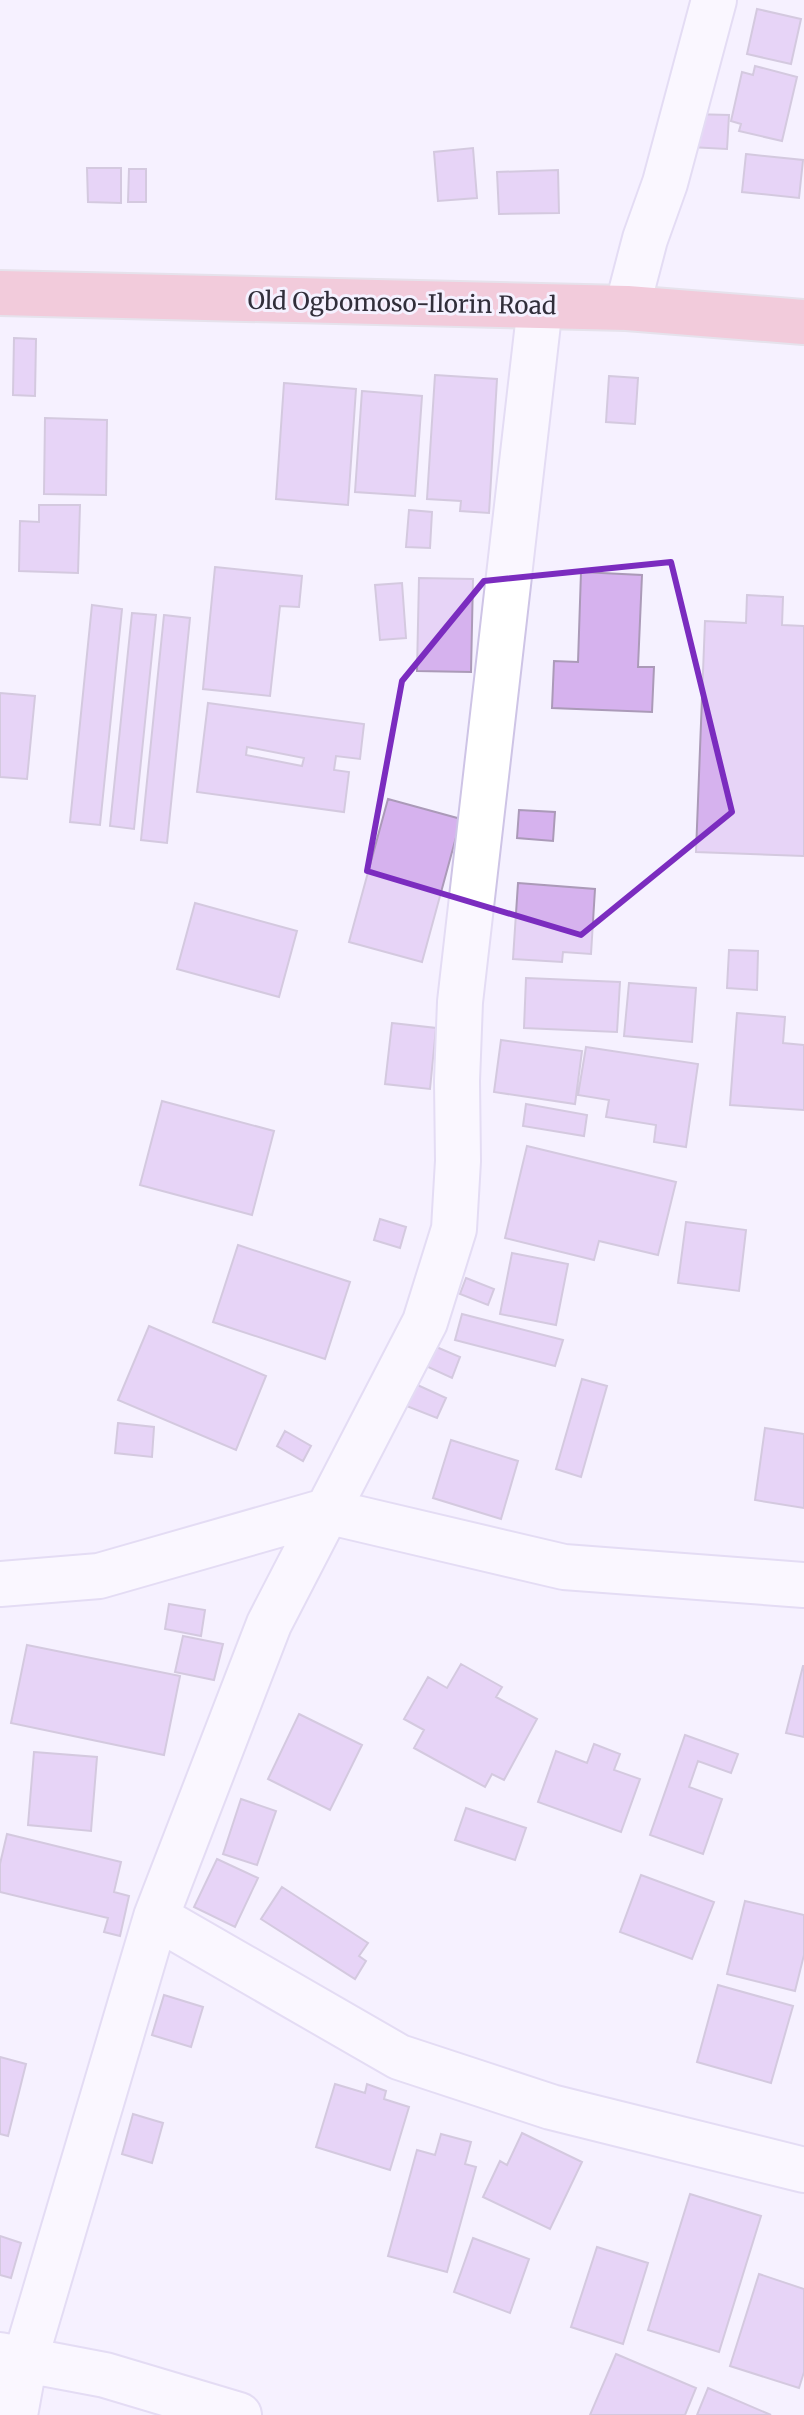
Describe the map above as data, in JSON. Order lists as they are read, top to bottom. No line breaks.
{"streets":{"highway":["Old Ogbomoso-Ilorin Road"]}}
